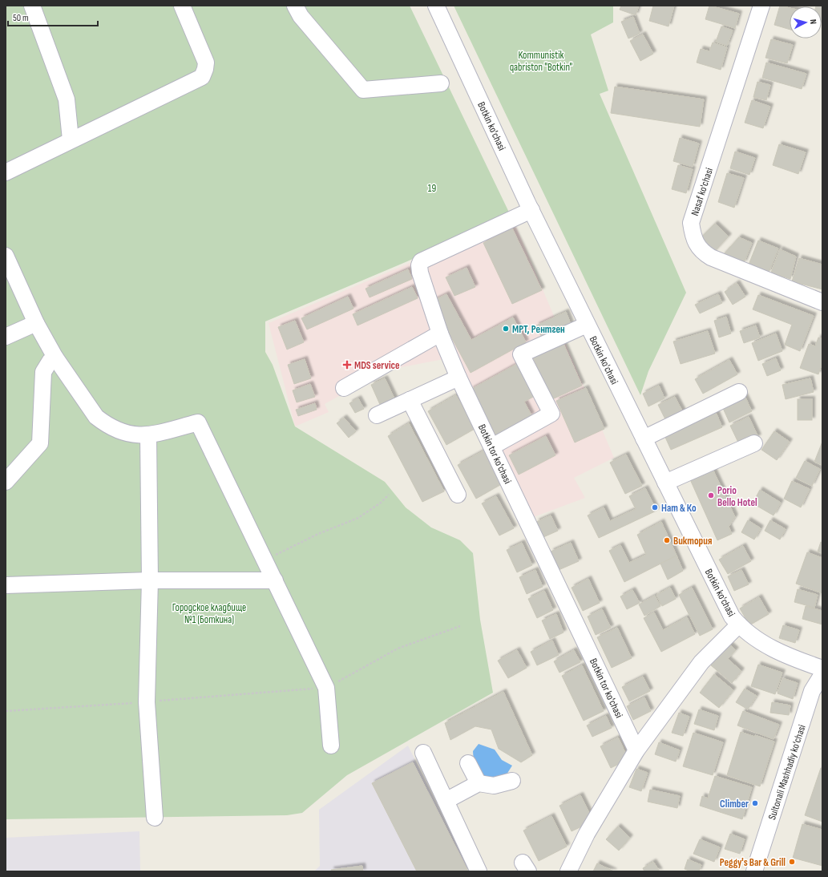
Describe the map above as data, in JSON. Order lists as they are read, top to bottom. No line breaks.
{"streets":{"street":["Botkin ko'chasi","Nasaf ko'chasi","Botkin tor ko'chasi","Sultonali Mashhadiy ko'chasi"]},"crossings":[["Botkin ko'chasi","Botkin tor ko'chasi"]],"parks":["Kommunistik qabriston \"Botkin\"","19","Городское кладбище №1 (Боткина)"],"places":{"other":["МРТ, Рентген","Porio Bello Hotel","Нат & Ко","Виктория","Climber","Peggy's Bar & Grill"],"health":["MDS service"]},"scale_bar":"50 m","north":"right"}
